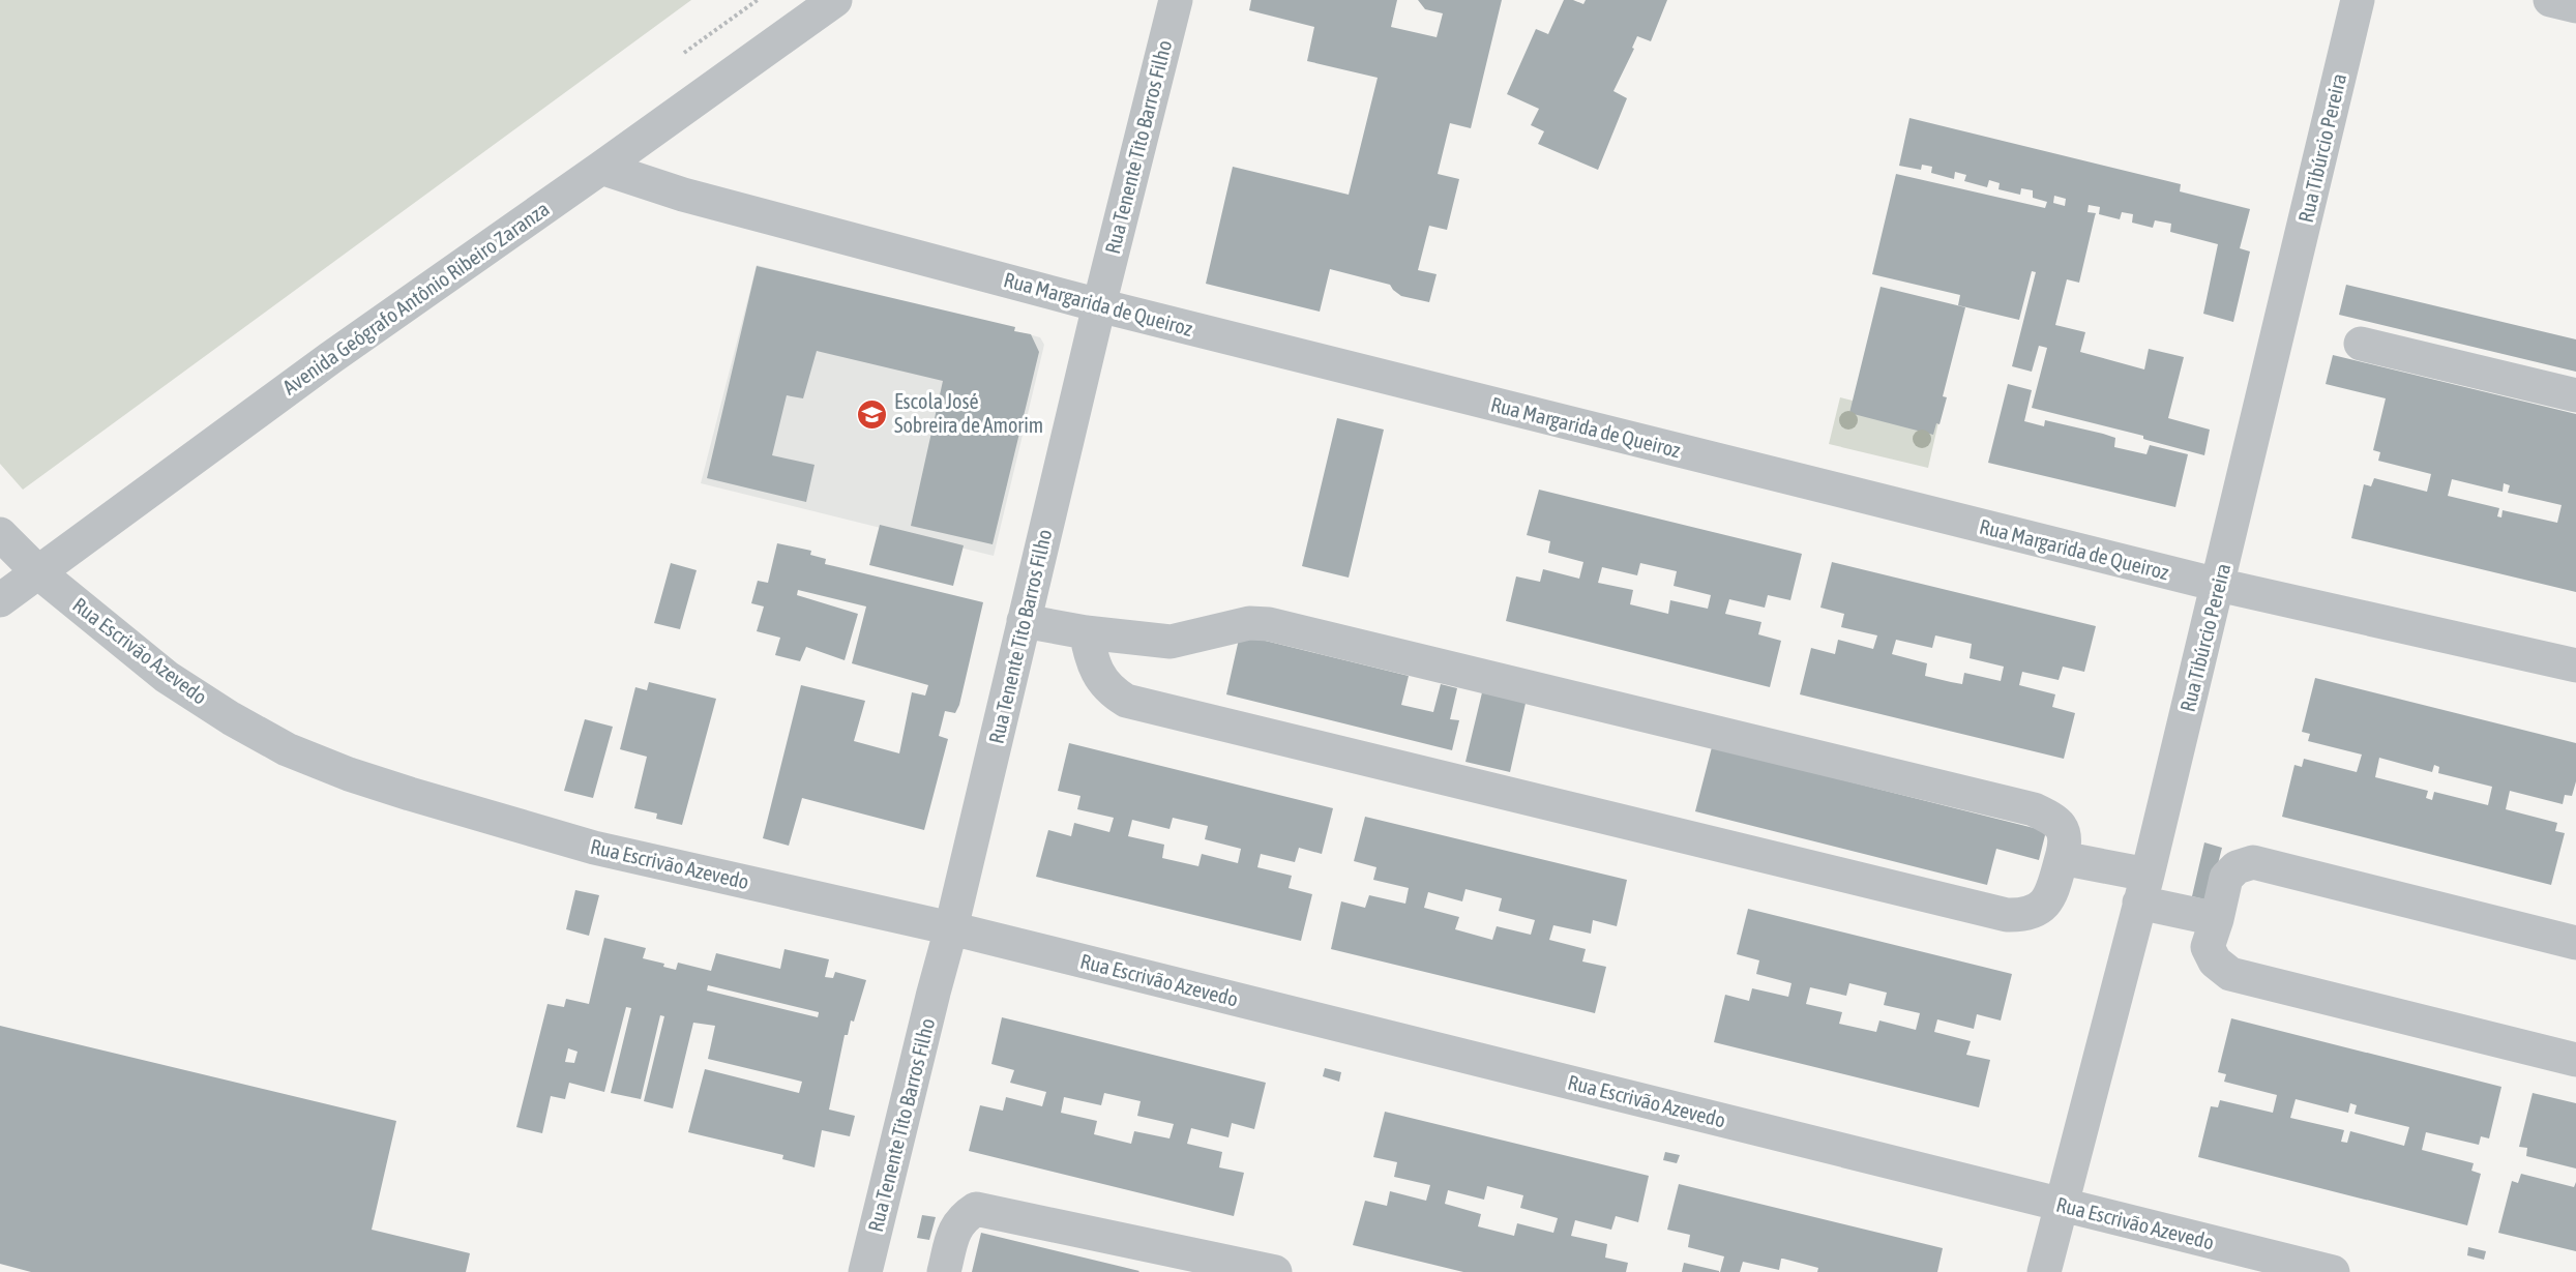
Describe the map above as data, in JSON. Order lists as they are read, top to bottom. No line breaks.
{"streets":{"street":["Rua Tenente Tito Barros Filho","Rua Tibúrcio Pereira","Avenida Geógrafo Antônio Ribeiro Zaranza","Rua Margarida de Queiroz","Rua Escrivão Azevedo"]},"crossings":[["Rua Tenente Tito Barros Filho","Rua Margarida de Queiroz"],["Rua Tenente Tito Barros Filho","Rua Escrivão Azevedo"],["Rua Tibúrcio Pereira","Rua Margarida de Queiroz"],["Rua Tibúrcio Pereira","Rua Escrivão Azevedo"],["Avenida Geógrafo Antônio Ribeiro Zaranza","Rua Margarida de Queiroz"],["Avenida Geógrafo Antônio Ribeiro Zaranza","Rua Escrivão Azevedo"]],"places":{"school or university":["Escola José Sobreira de Amorim"]}}
